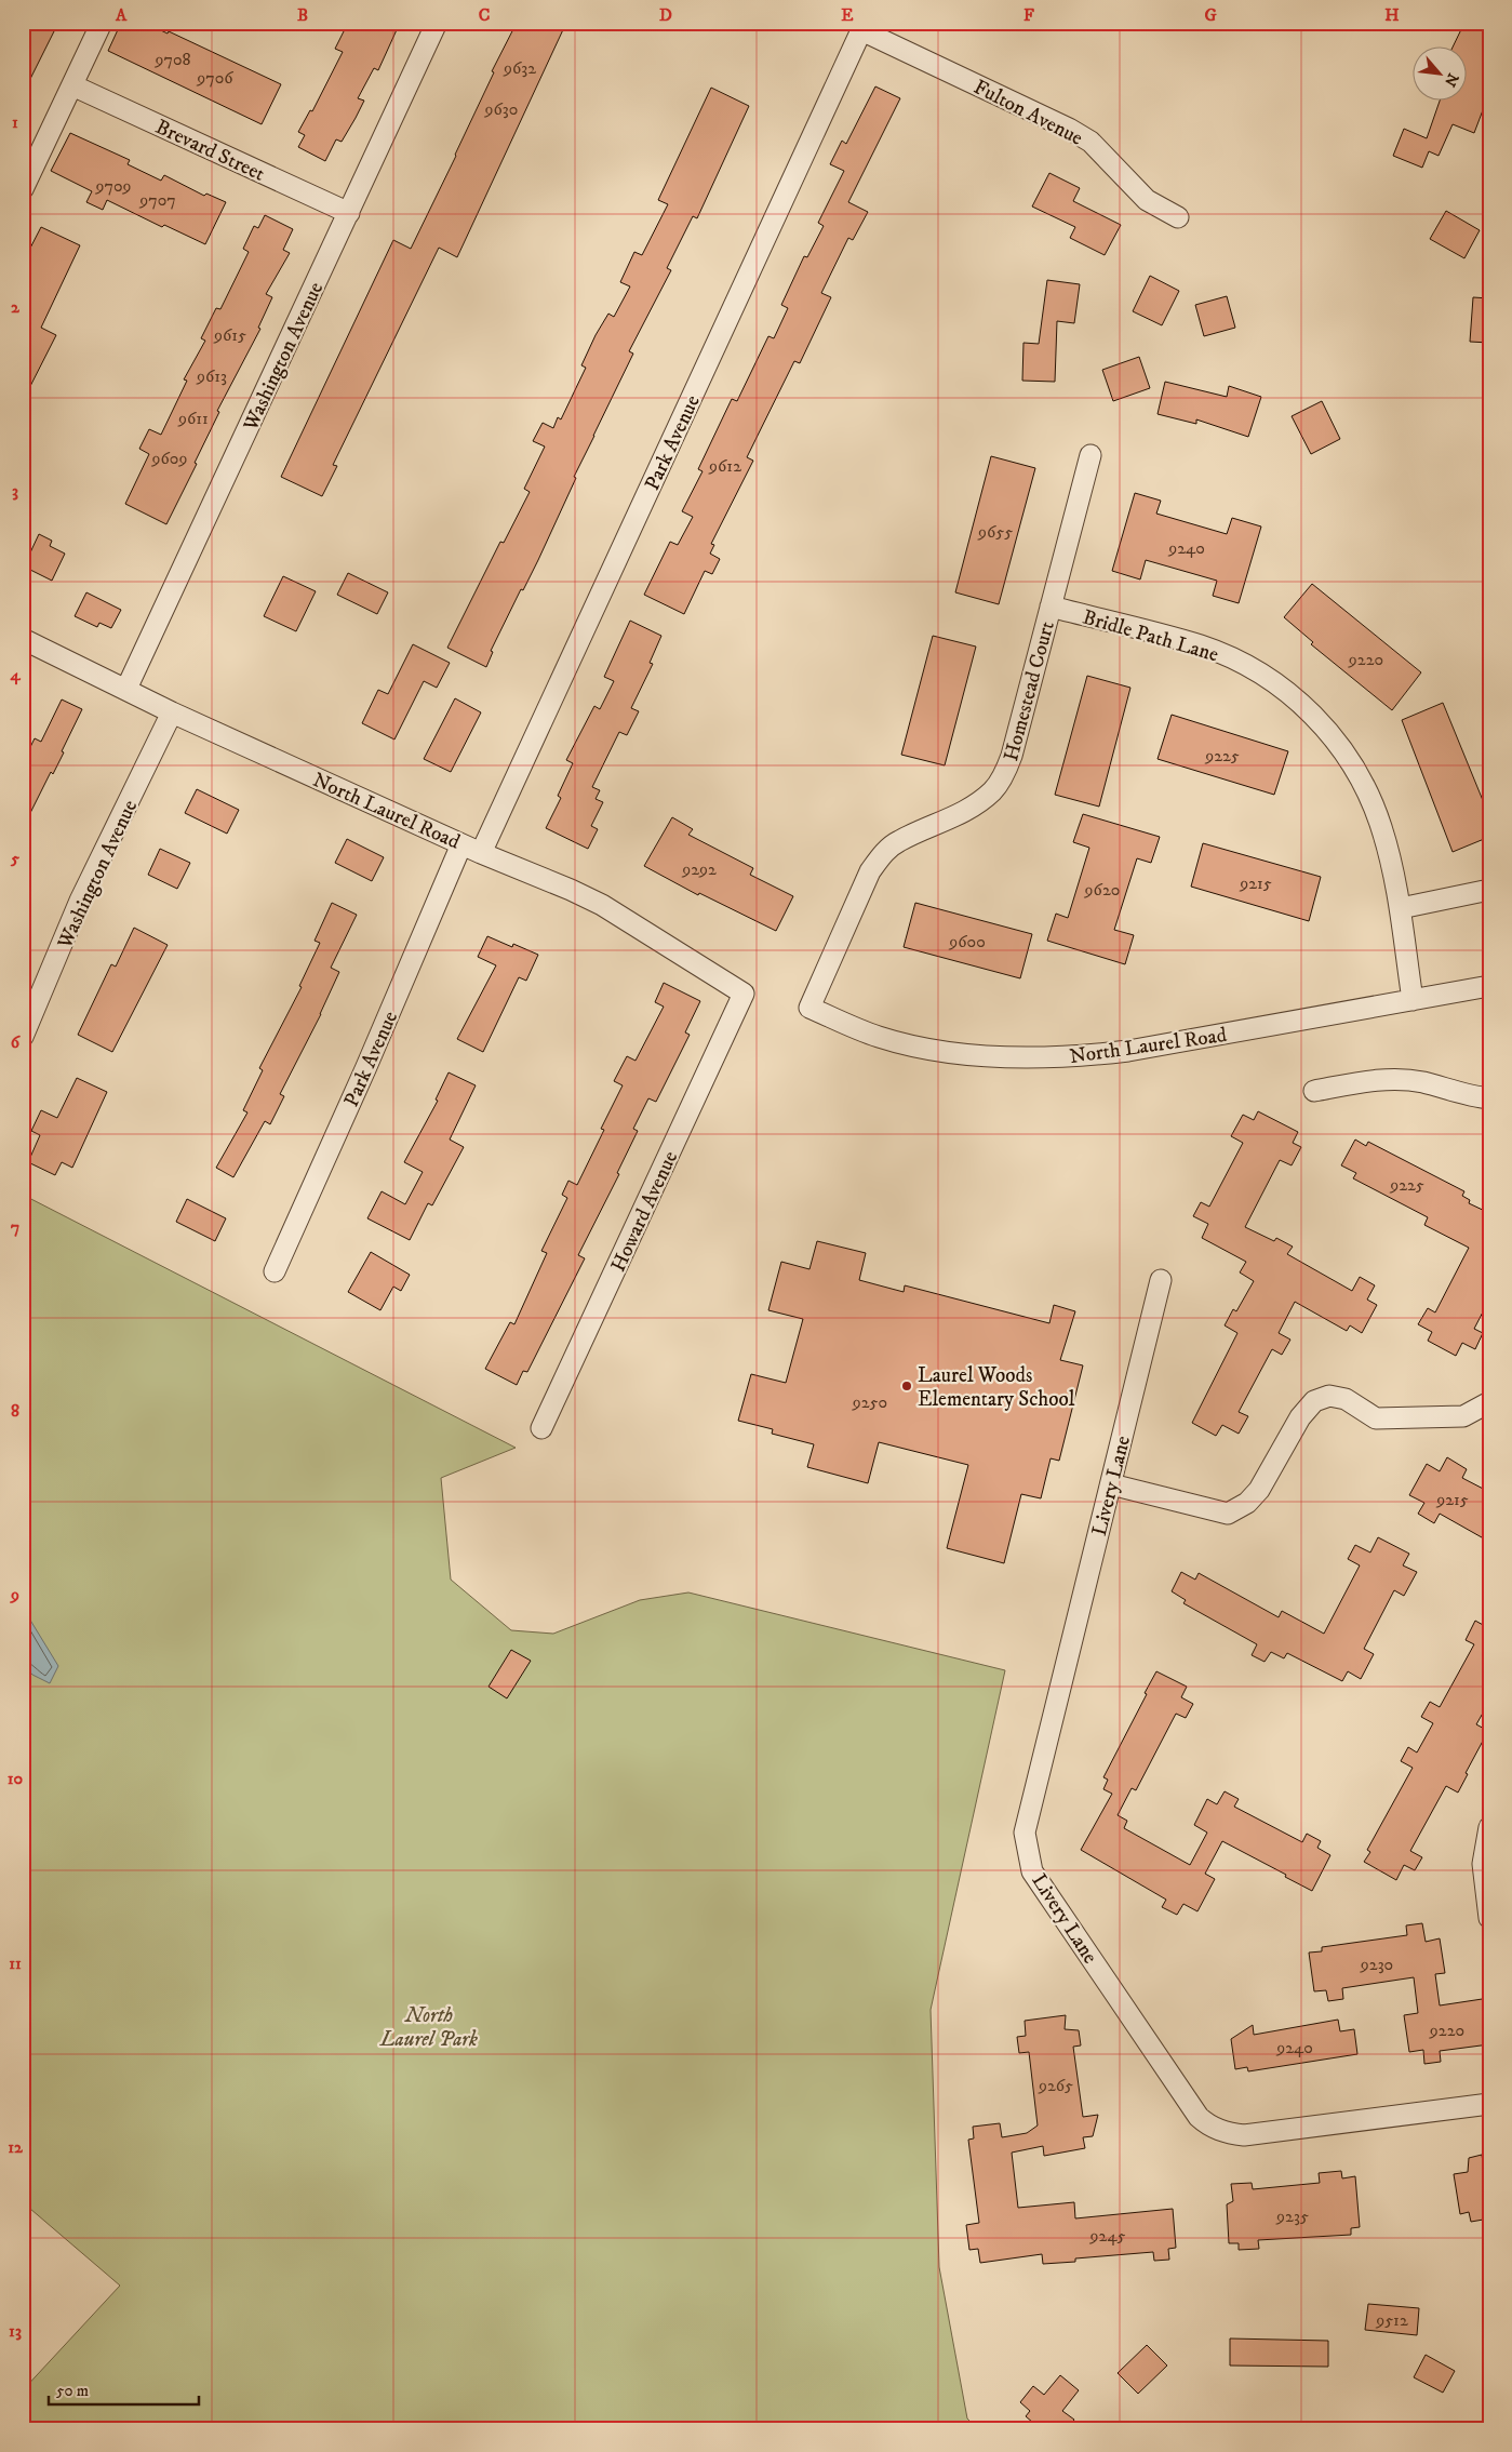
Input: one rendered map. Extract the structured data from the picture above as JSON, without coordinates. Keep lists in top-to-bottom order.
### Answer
{
  "streets": {
    "street": [
      "Fulton Avenue",
      "Brevard Street",
      "Washington Avenue",
      "Park Avenue",
      "Bridle Path Lane",
      "Homestead Court",
      "North Laurel Road",
      "Howard Avenue",
      "Livery Lane"
    ]
  },
  "crossings": [
    ["Fulton Avenue", "Park Avenue"],
    ["Brevard Street", "Washington Avenue"],
    ["Washington Avenue", "North Laurel Road"],
    ["Park Avenue", "North Laurel Road"],
    ["Bridle Path Lane", "Homestead Court"],
    ["Bridle Path Lane", "North Laurel Road"],
    ["Homestead Court", "North Laurel Road"],
    ["North Laurel Road", "Howard Avenue"]
  ],
  "parks": ["North Laurel Park"],
  "places": ["Laurel Woods Elementary School"],
  "house_numbers": [
    "9708",
    "9632",
    "9706",
    "9630",
    "9709",
    "9707",
    "9615",
    "9613",
    "9611",
    "9609",
    "9612",
    "9655",
    "9240",
    "9220",
    "9225",
    "9292",
    "9215",
    "9620",
    "9600",
    "9225",
    "9250",
    "9215",
    "9230",
    "9220",
    "9240",
    "9265",
    "9235",
    "9245",
    "9512"
  ],
  "scale_bar": "50 m",
  "north": "bottom right",
  "grid": {
    "columns": [
      "A",
      "B",
      "C",
      "D",
      "E",
      "F",
      "G",
      "H"
    ],
    "rows": [
      "1",
      "2",
      "3",
      "4",
      "5",
      "6",
      "7",
      "8",
      "9",
      "10",
      "11",
      "12",
      "13"
    ]
  }
}
